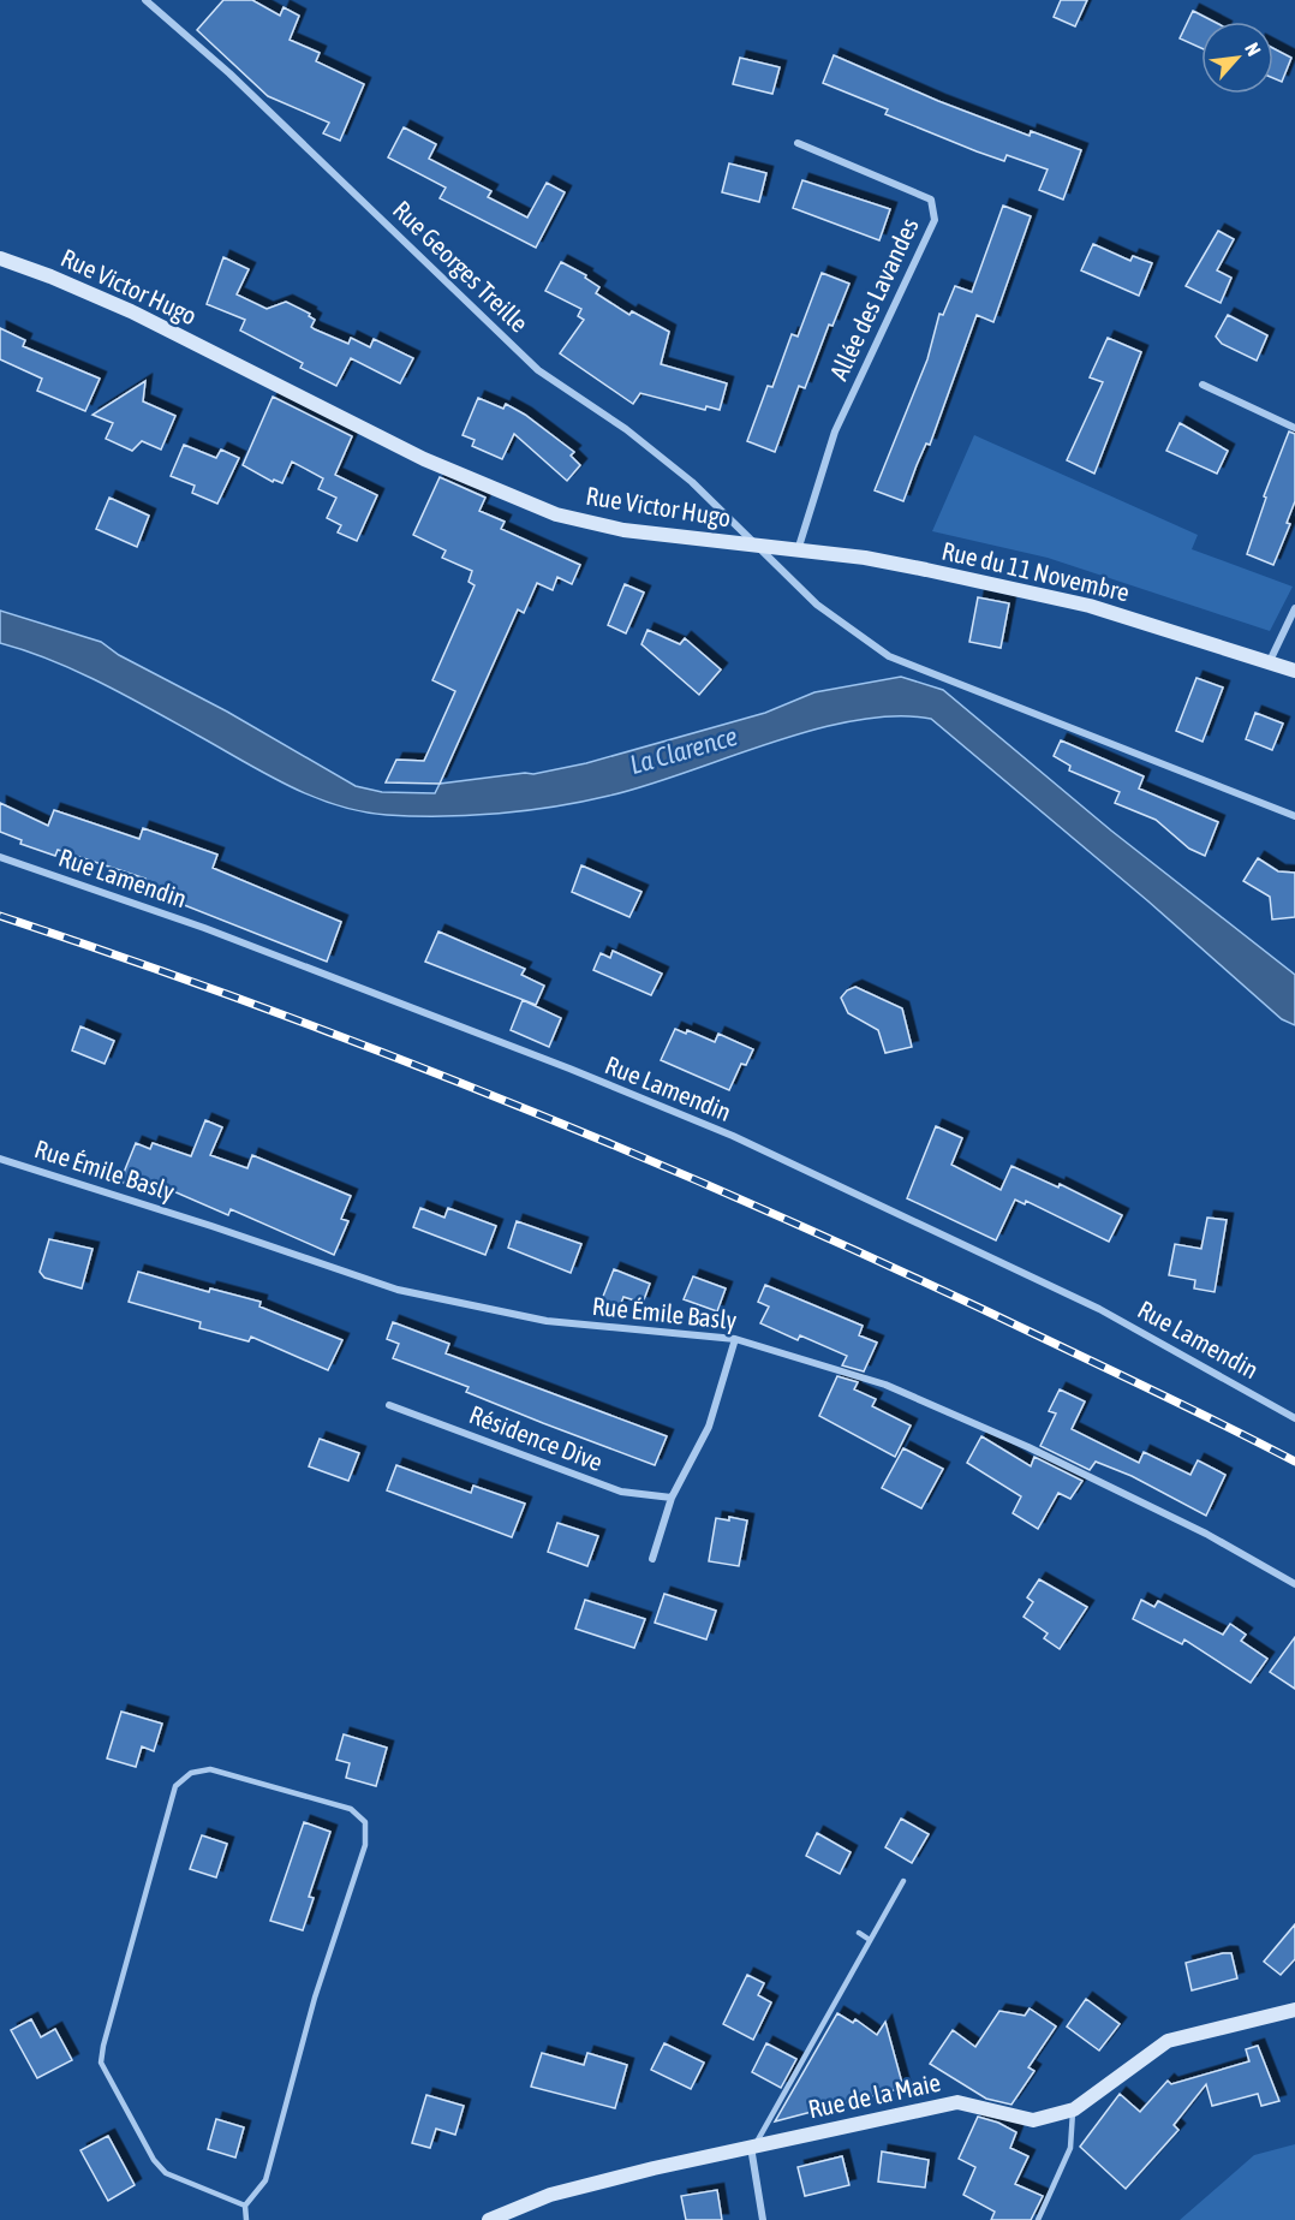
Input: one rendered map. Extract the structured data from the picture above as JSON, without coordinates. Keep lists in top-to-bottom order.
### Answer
{
  "streets": {
    "main road": ["Rue Victor Hugo", "Rue du 11 Novembre", "Rue de la Maie"],
    "street": [
      "Rue Georges Treille",
      "Allée des Lavandes",
      "Rue Lamendin",
      "Rue Émile Basly",
      "Résidence Dive"
    ]
  },
  "crossings": [
    ["Rue Georges Treille", "Rue Victor Hugo"],
    ["Rue Georges Treille", "Rue du 11 Novembre"],
    ["Rue Victor Hugo", "Rue du 11 Novembre"],
    ["Allée des Lavandes", "Rue du 11 Novembre"]
  ],
  "water": ["La Clarence"],
  "north": "top right"
}
